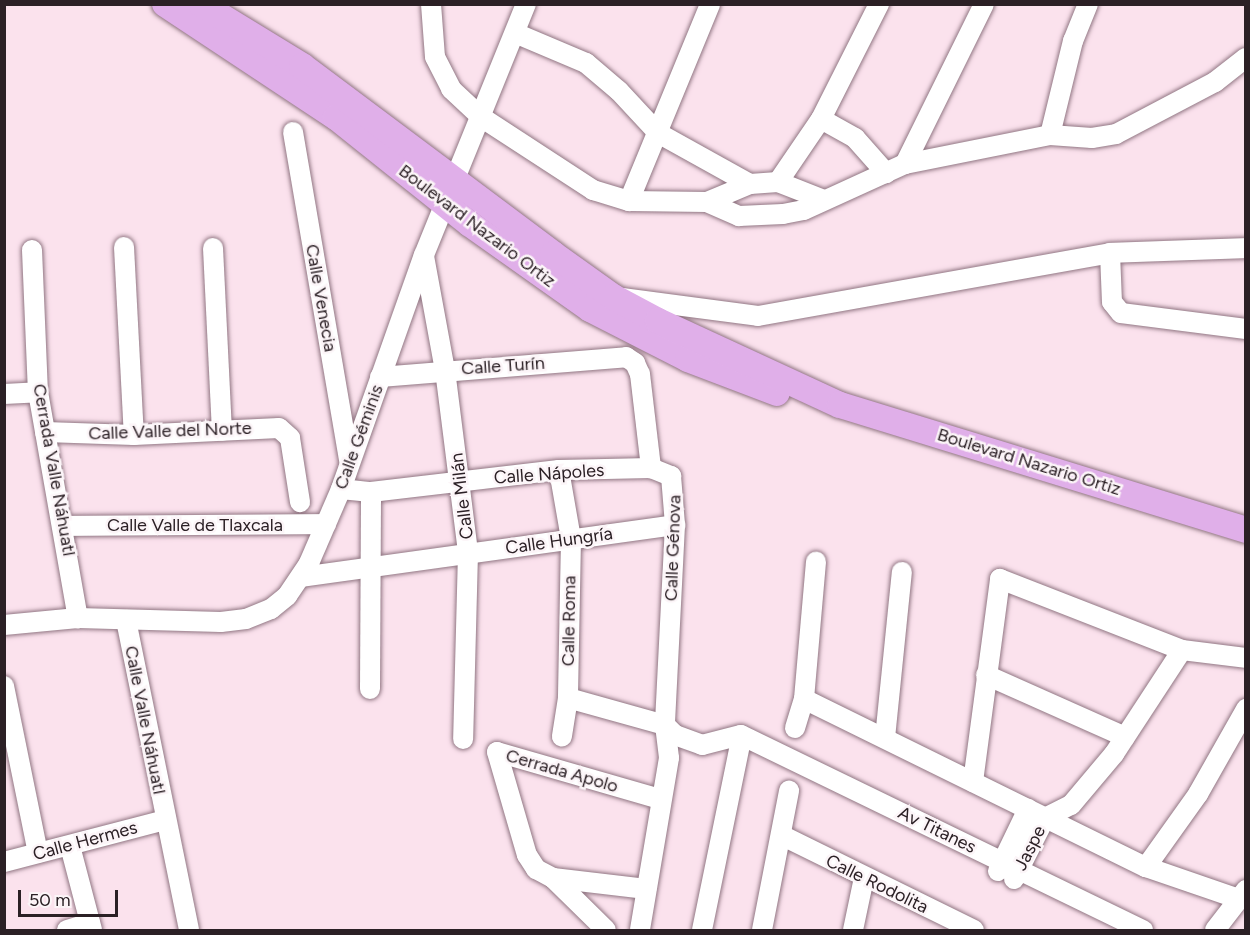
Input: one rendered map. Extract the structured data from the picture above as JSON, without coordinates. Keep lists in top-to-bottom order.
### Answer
{
  "streets": {
    "main road": ["Boulevard Nazario Ortiz"],
    "street": [
      "Calle Venecia",
      "Calle Turín",
      "Calle Valle del Norte",
      "Calle Géminis",
      "Cerrada Valle Náhuatl",
      "Calle Nápoles",
      "Calle Milán",
      "Calle Valle de Tlaxcala",
      "Calle Hungría",
      "Calle Génova",
      "Calle Roma",
      "Calle Valle Náhuatl",
      "Cerrada Apolo",
      "Av Titanes",
      "Calle Hermes",
      "Jaspe",
      "Calle Rodolita"
    ]
  },
  "crossings": [
    ["Boulevard Nazario Ortiz", "Calle Géminis"],
    ["Calle Venecia", "Calle Géminis"],
    ["Calle Turín", "Calle Géminis"],
    ["Calle Turín", "Calle Nápoles"],
    ["Calle Turín", "Calle Milán"],
    ["Calle Turín", "Calle Génova"],
    ["Calle Valle del Norte", "Cerrada Valle Náhuatl"],
    ["Calle Géminis", "Cerrada Valle Náhuatl"],
    ["Calle Géminis", "Calle Nápoles"],
    ["Calle Géminis", "Calle Milán"],
    ["Calle Géminis", "Calle Valle de Tlaxcala"],
    ["Calle Géminis", "Calle Hungría"],
    ["Calle Géminis", "Calle Valle Náhuatl"],
    ["Cerrada Valle Náhuatl", "Calle Valle de Tlaxcala"],
    ["Calle Nápoles", "Calle Milán"],
    ["Calle Nápoles", "Calle Génova"],
    ["Calle Nápoles", "Calle Roma"],
    ["Calle Milán", "Calle Hungría"],
    ["Calle Hungría", "Calle Génova"],
    ["Calle Hungría", "Calle Roma"],
    ["Calle Génova", "Cerrada Apolo"],
    ["Calle Valle Náhuatl", "Calle Hermes"],
    ["Av Titanes", "Jaspe"]
  ],
  "scale_bar": "50 m"
}
